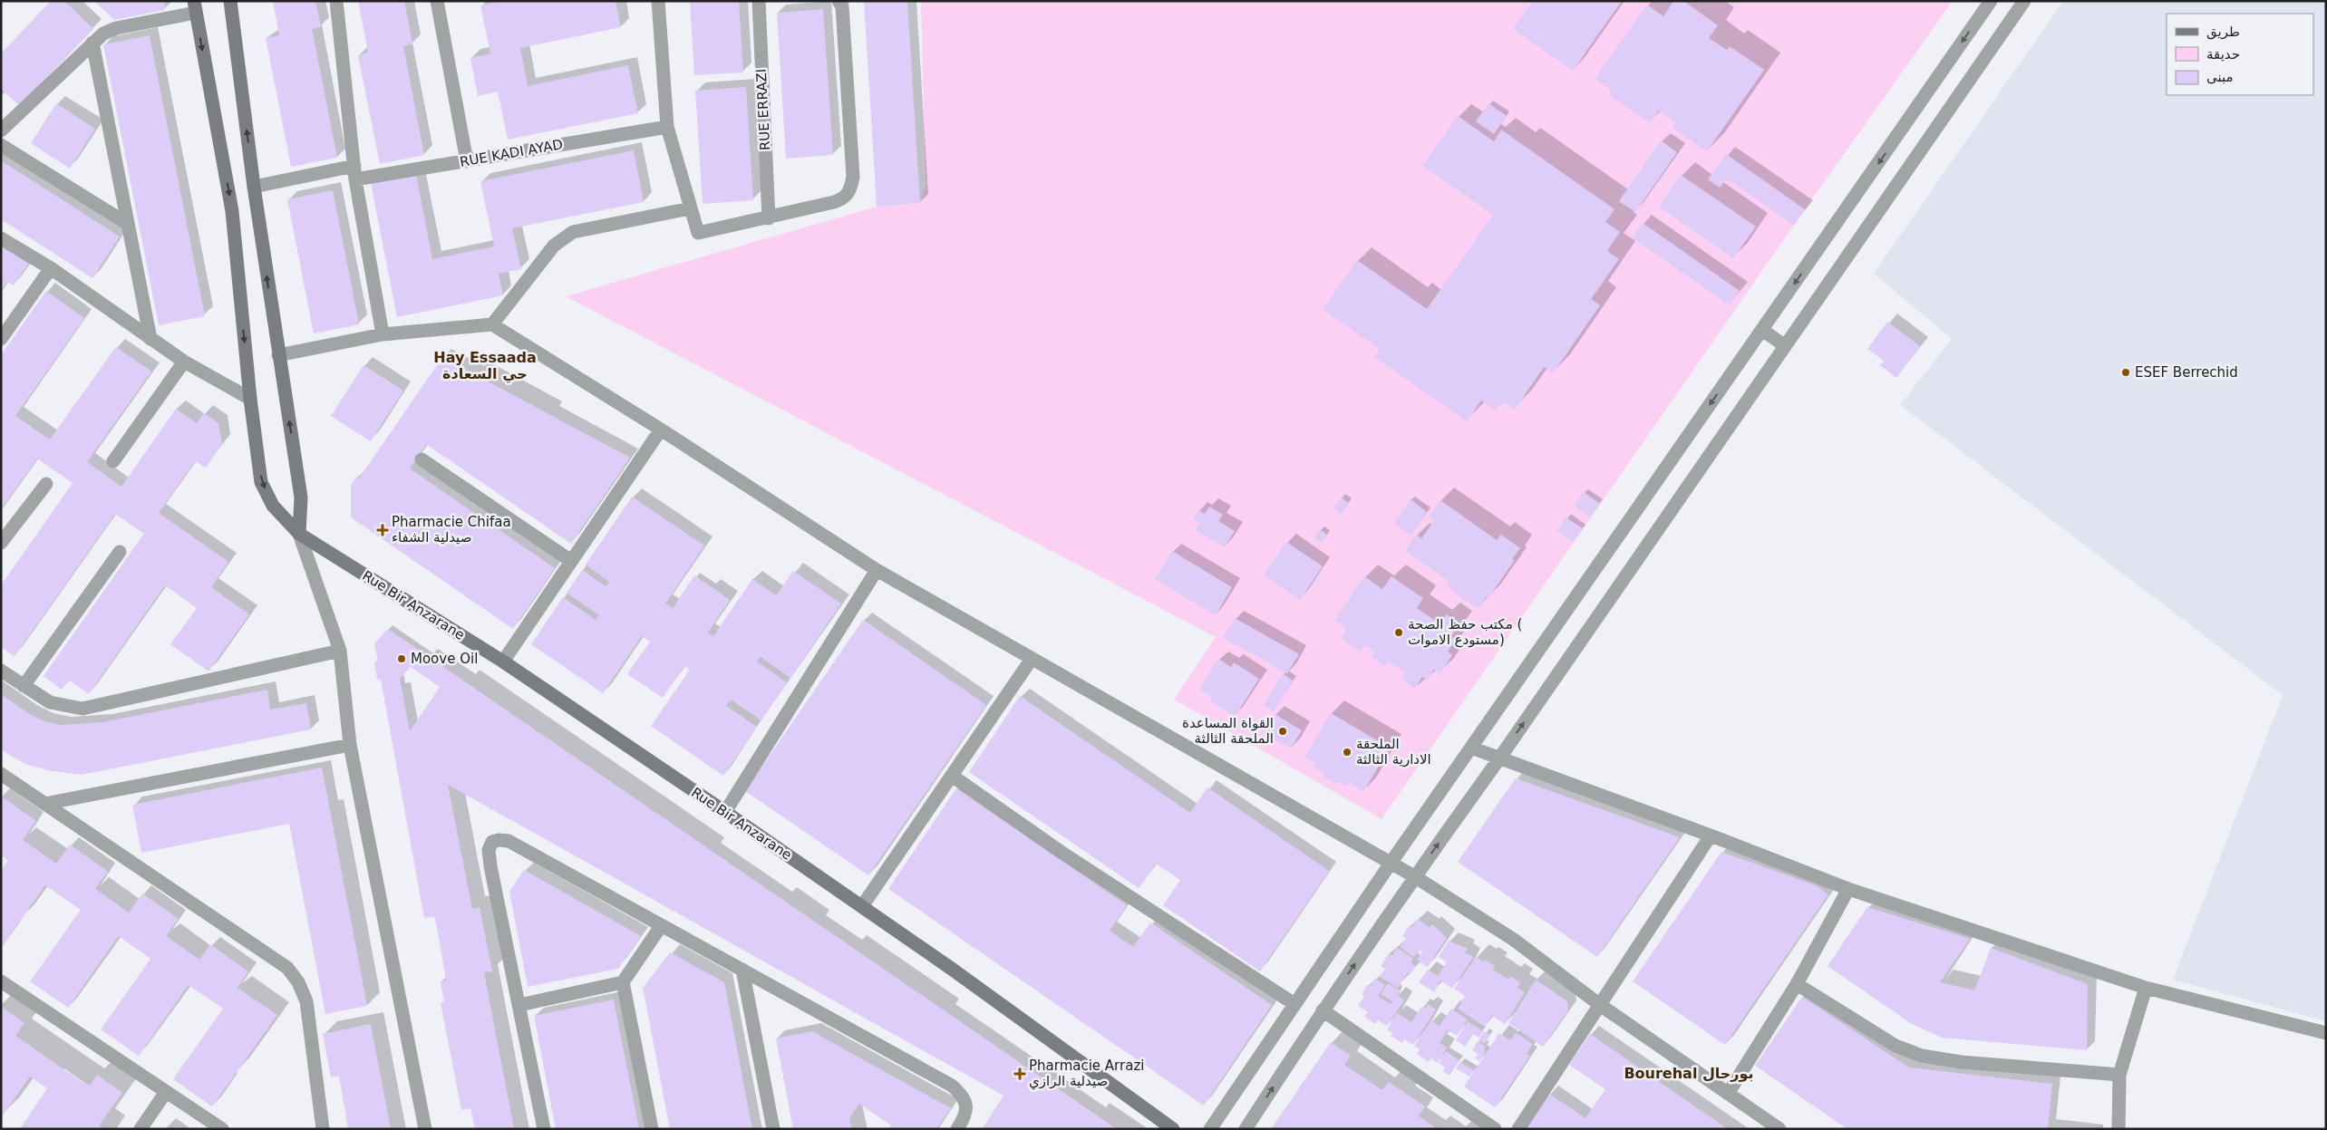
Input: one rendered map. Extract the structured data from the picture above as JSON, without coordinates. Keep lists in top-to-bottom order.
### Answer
{
  "streets": {
    "street": ["RUE ERRAZI", "RUE KADI AYAD", "Rue Bir Anzarane"]
  },
  "districts": ["Hay Essaada حي السعادة", "Bourehal بورحال"],
  "places": {
    "other": [
      "ESEF Berrechid",
      "مكتب حفظ الصحة ( مستودع الاموات)",
      "Moove Oil",
      "القواة المساعدة الملحقة الثالثة",
      "الملحقة الادارية الثالثة"
    ],
    "health": ["Pharmacie Chifaa صيدلية الشفاء", "Pharmacie Arrazi صيدلية الرازي"]
  },
  "legend": ["طريق", "حديقة", "مبنى"]
}
